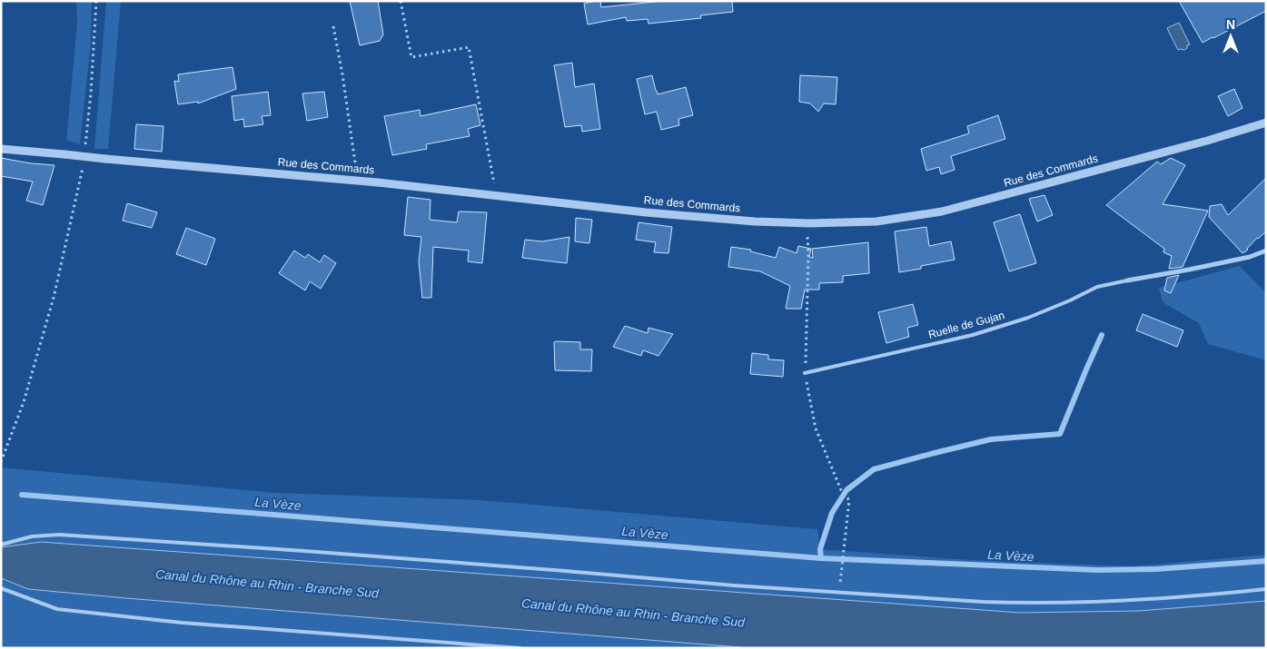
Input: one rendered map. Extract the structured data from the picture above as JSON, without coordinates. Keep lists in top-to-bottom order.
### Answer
{
  "streets": {
    "street": ["Rue des Commards"],
    "lane": ["Ruelle de Gujan"]
  },
  "water": ["La Vèze", "Canal du Rhône au Rhin - Branche Sud"],
  "north": "top"
}
